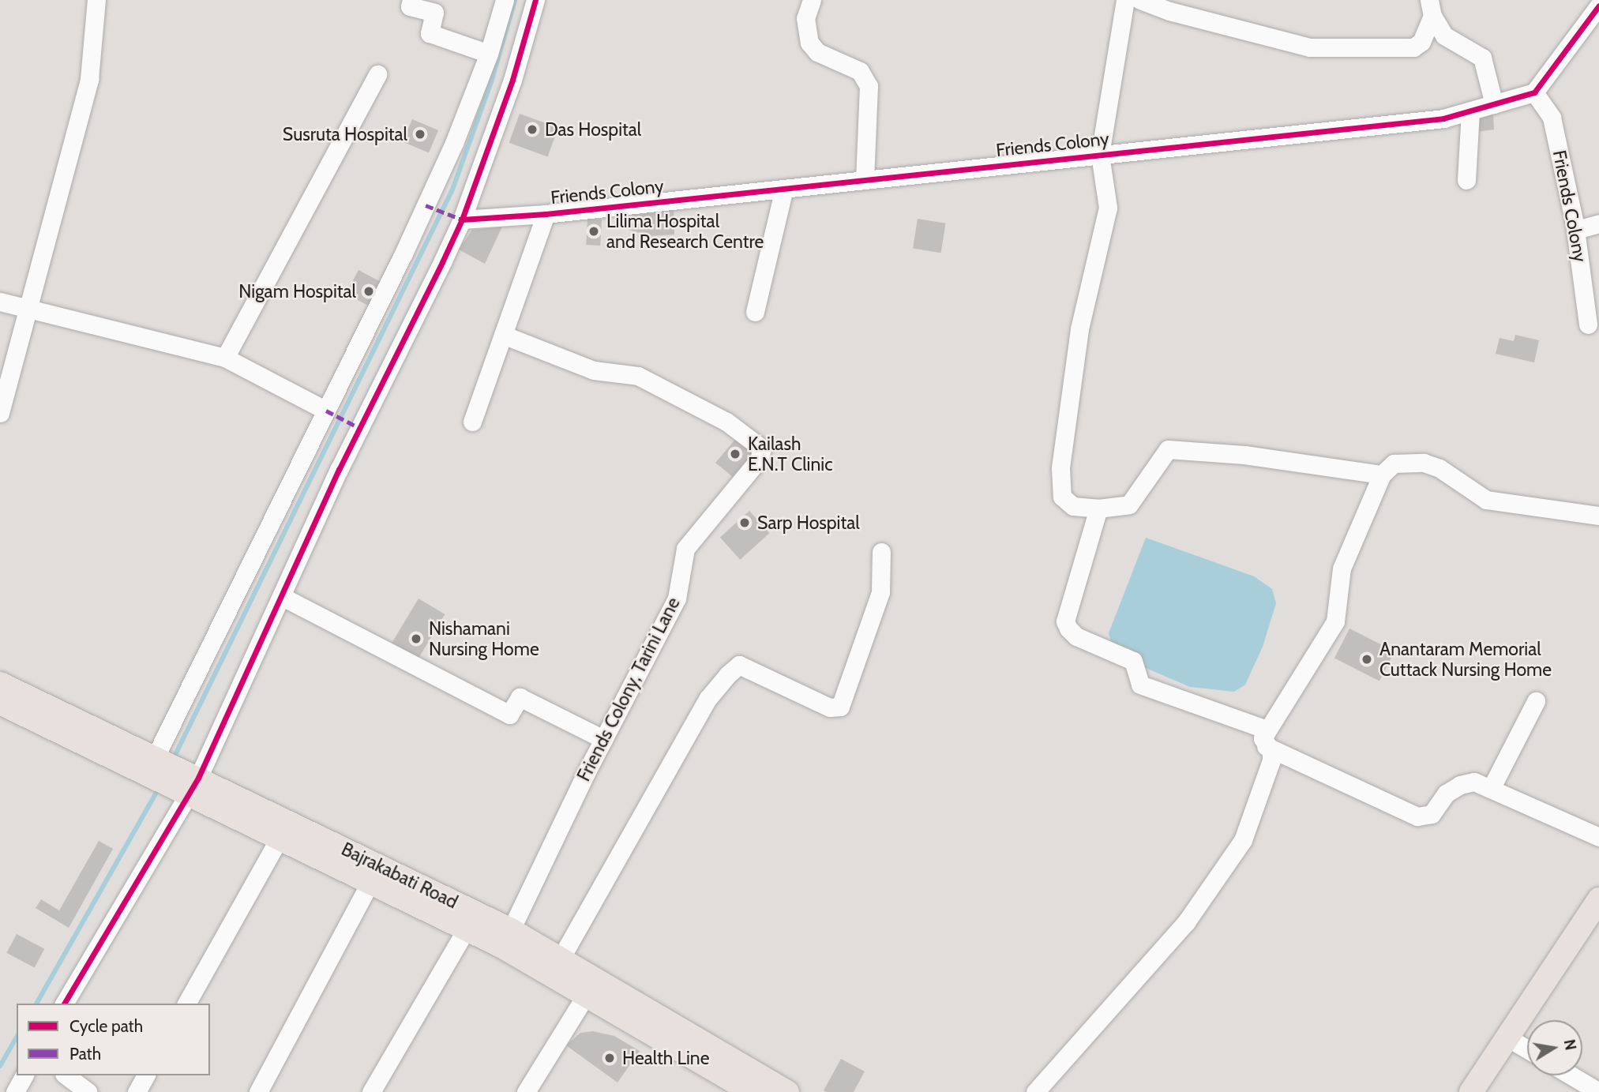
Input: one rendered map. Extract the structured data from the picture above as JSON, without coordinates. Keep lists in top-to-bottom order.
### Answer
{
  "streets": {
    "main road": ["Bajrakabati Road"],
    "street": ["Friends Colony", "Friends Colony, Tarini Lane"]
  },
  "crossings": [
    ["Friends Colony", "Friends Colony, Tarini Lane"],
    ["Friends Colony, Tarini Lane", "Bajrakabati Road"]
  ],
  "places": [
    "Das Hospital",
    "Susruta Hospital",
    "Lilima Hospital and Research Centre",
    "Nigam Hospital",
    "Kailash E.N.T Clinic",
    "Sarp Hospital",
    "Nishamani Nursing Home",
    "Anantaram Memorial Cuttack Nursing Home",
    "Health Line"
  ],
  "legend": ["Cycle path", "Path"],
  "north": "right"
}
